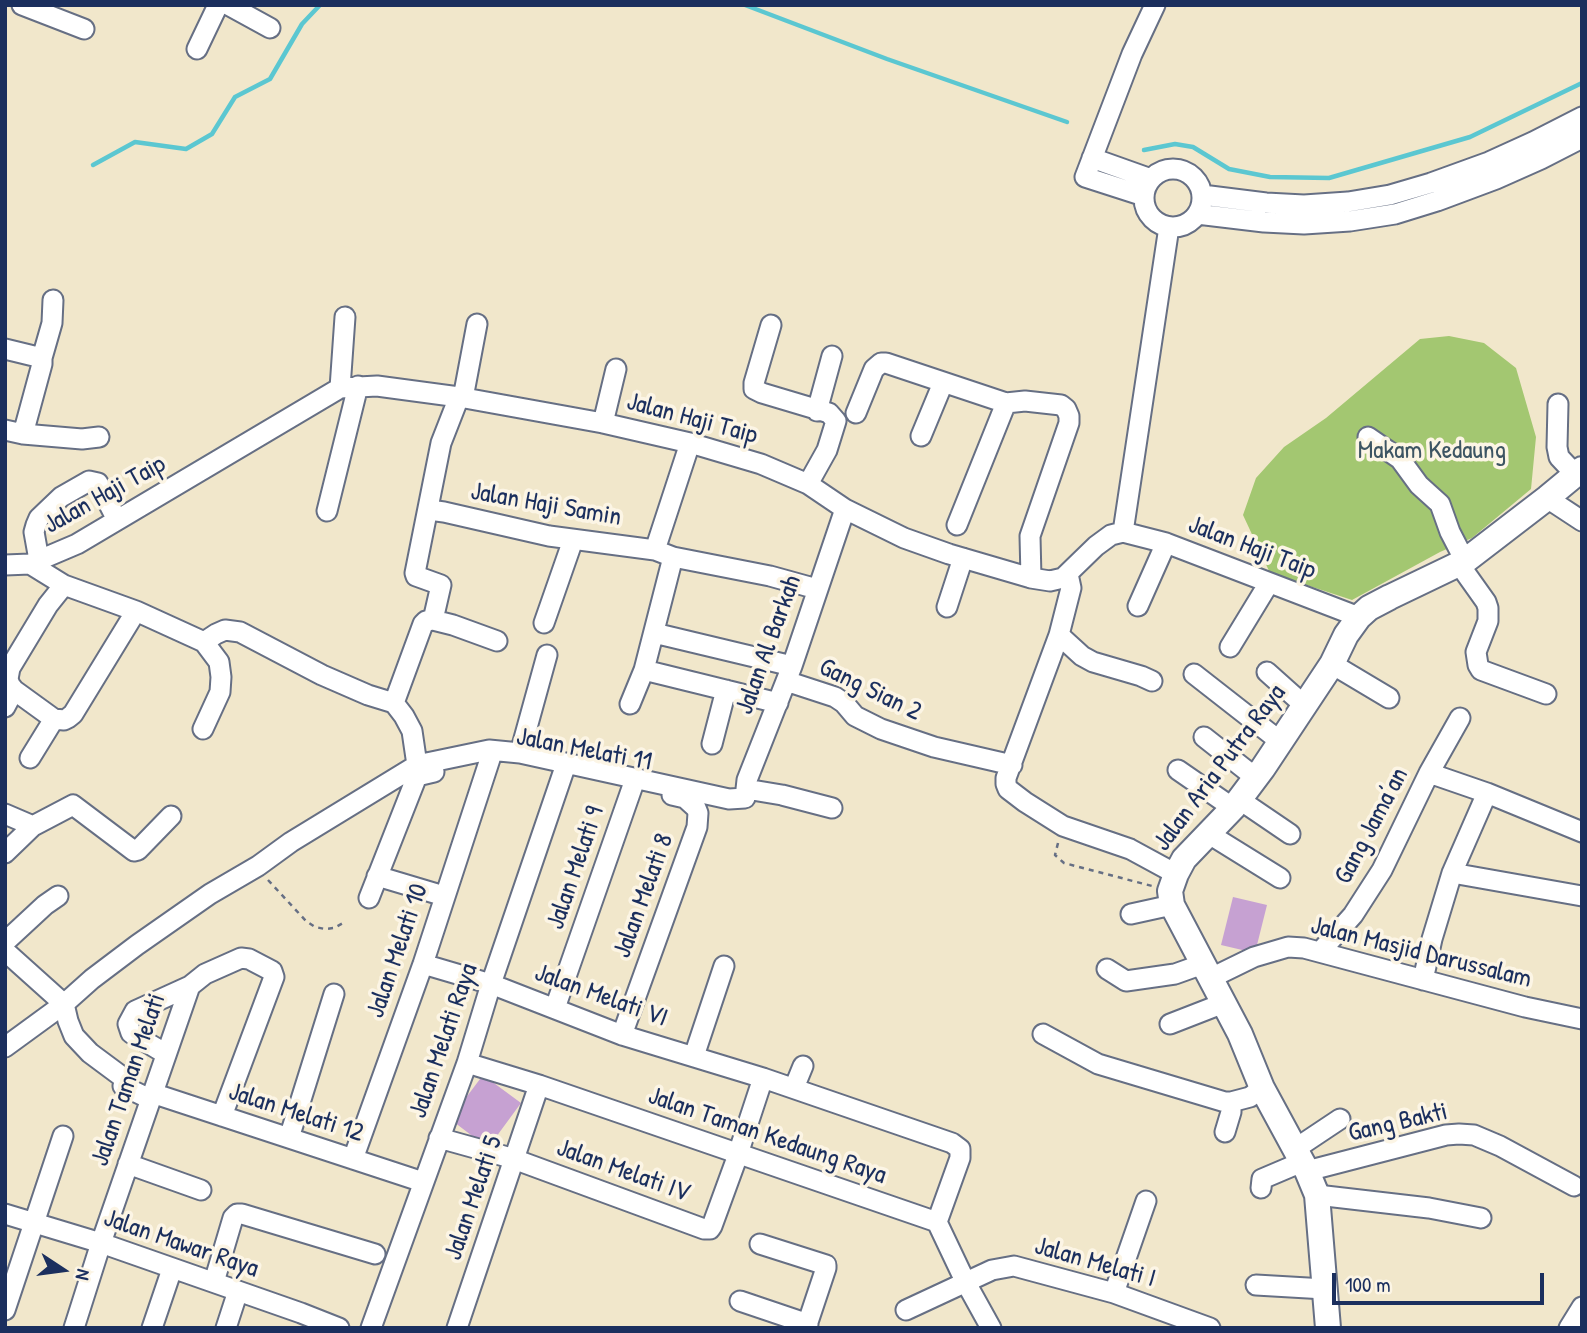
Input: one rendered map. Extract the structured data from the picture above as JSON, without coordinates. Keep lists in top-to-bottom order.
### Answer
{
  "streets": {
    "main road": ["Jalan Aria Putra Raya"],
    "street": [
      "Jalan Haji Taip",
      "Jalan Haji Samin",
      "Jalan Al Barkah",
      "Gang Sian 2",
      "Jalan Melati 11",
      "Gang Jama’an",
      "Jalan Melati 9",
      "Jalan Melati 8",
      "Jalan Melati 10",
      "Jalan Masjid Darussalam",
      "Jalan Melati VI",
      "Jalan Melati Raya",
      "Jalan Taman Melati",
      "Jalan Melati 12",
      "Gang Bakti",
      "Jalan Taman Kedaung Raya",
      "Jalan Melati IV",
      "Jalan Melati 5",
      "Jalan Mawar Raya",
      "Jalan Melati I"
    ]
  },
  "crossings": [
    ["Jalan Haji Taip", "Jalan Al Barkah"],
    ["Jalan Haji Taip", "Jalan Aria Putra Raya"],
    ["Jalan Haji Samin", "Jalan Al Barkah"],
    ["Jalan Al Barkah", "Gang Sian 2"],
    ["Jalan Melati 11", "Jalan Melati 9"],
    ["Jalan Melati 11", "Jalan Melati 8"],
    ["Jalan Melati 11", "Jalan Melati 10"],
    ["Jalan Melati 11", "Jalan Melati Raya"],
    ["Gang Jama’an", "Jalan Masjid Darussalam"],
    ["Jalan Melati 9", "Jalan Melati VI"],
    ["Jalan Melati 8", "Jalan Melati VI"],
    ["Jalan Melati 10", "Jalan Melati VI"],
    ["Jalan Melati 10", "Jalan Melati 12"],
    ["Jalan Melati VI", "Jalan Melati Raya"],
    ["Jalan Melati VI", "Jalan Taman Kedaung Raya"],
    ["Jalan Melati Raya", "Jalan Melati 12"],
    ["Jalan Melati Raya", "Jalan Taman Kedaung Raya"],
    ["Jalan Melati Raya", "Jalan Melati IV"],
    ["Jalan Taman Melati", "Jalan Melati 12"],
    ["Jalan Taman Melati", "Jalan Mawar Raya"],
    ["Jalan Taman Kedaung Raya", "Jalan Melati IV"],
    ["Jalan Taman Kedaung Raya", "Jalan Melati 5"],
    ["Jalan Melati IV", "Jalan Melati 5"]
  ],
  "parks": ["Makam Kedaung"],
  "scale_bar": "100 m",
  "north": "right"
}
